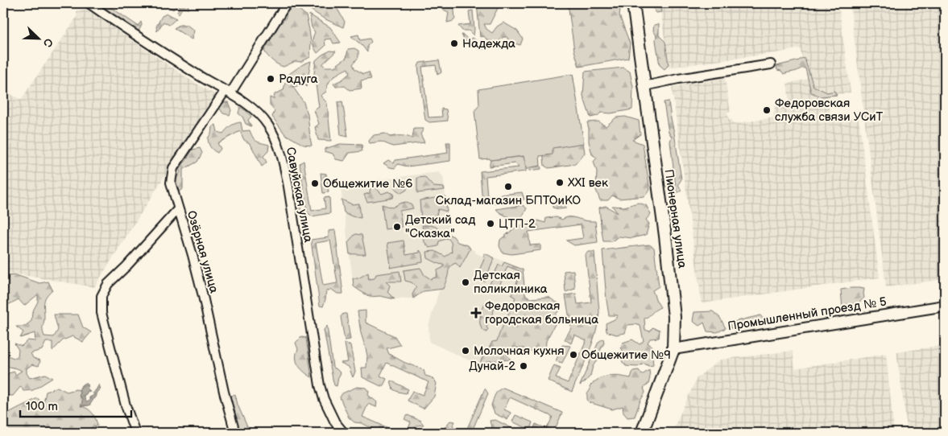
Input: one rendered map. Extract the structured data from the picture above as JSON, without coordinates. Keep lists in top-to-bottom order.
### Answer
{
  "streets": {
    "main road": ["Пионерная улица"],
    "street": ["Савуйская улица", "Озёрная улица", "Промышленный проезд № 5"]
  },
  "crossings": [
    ["Савуйская улица", "Озёрная улица"],
    ["Пионерная улица", "Промышленный проезд № 5"]
  ],
  "places": {
    "other": [
      "Надежда",
      "Радуга",
      "Федоровская служба связи УСиТ",
      "XXI век",
      "Общежитие №6",
      "Склад-магазин БПТОиКО",
      "ЦТП-2",
      "Детский сад \"Сказка\"",
      "Детская поликлиника",
      "Молочная кухня",
      "Общежитие №9",
      "Дунай-2"
    ],
    "health": ["Федоровская городская больница"]
  },
  "scale_bar": "100 m",
  "north": "bottom right"
}
